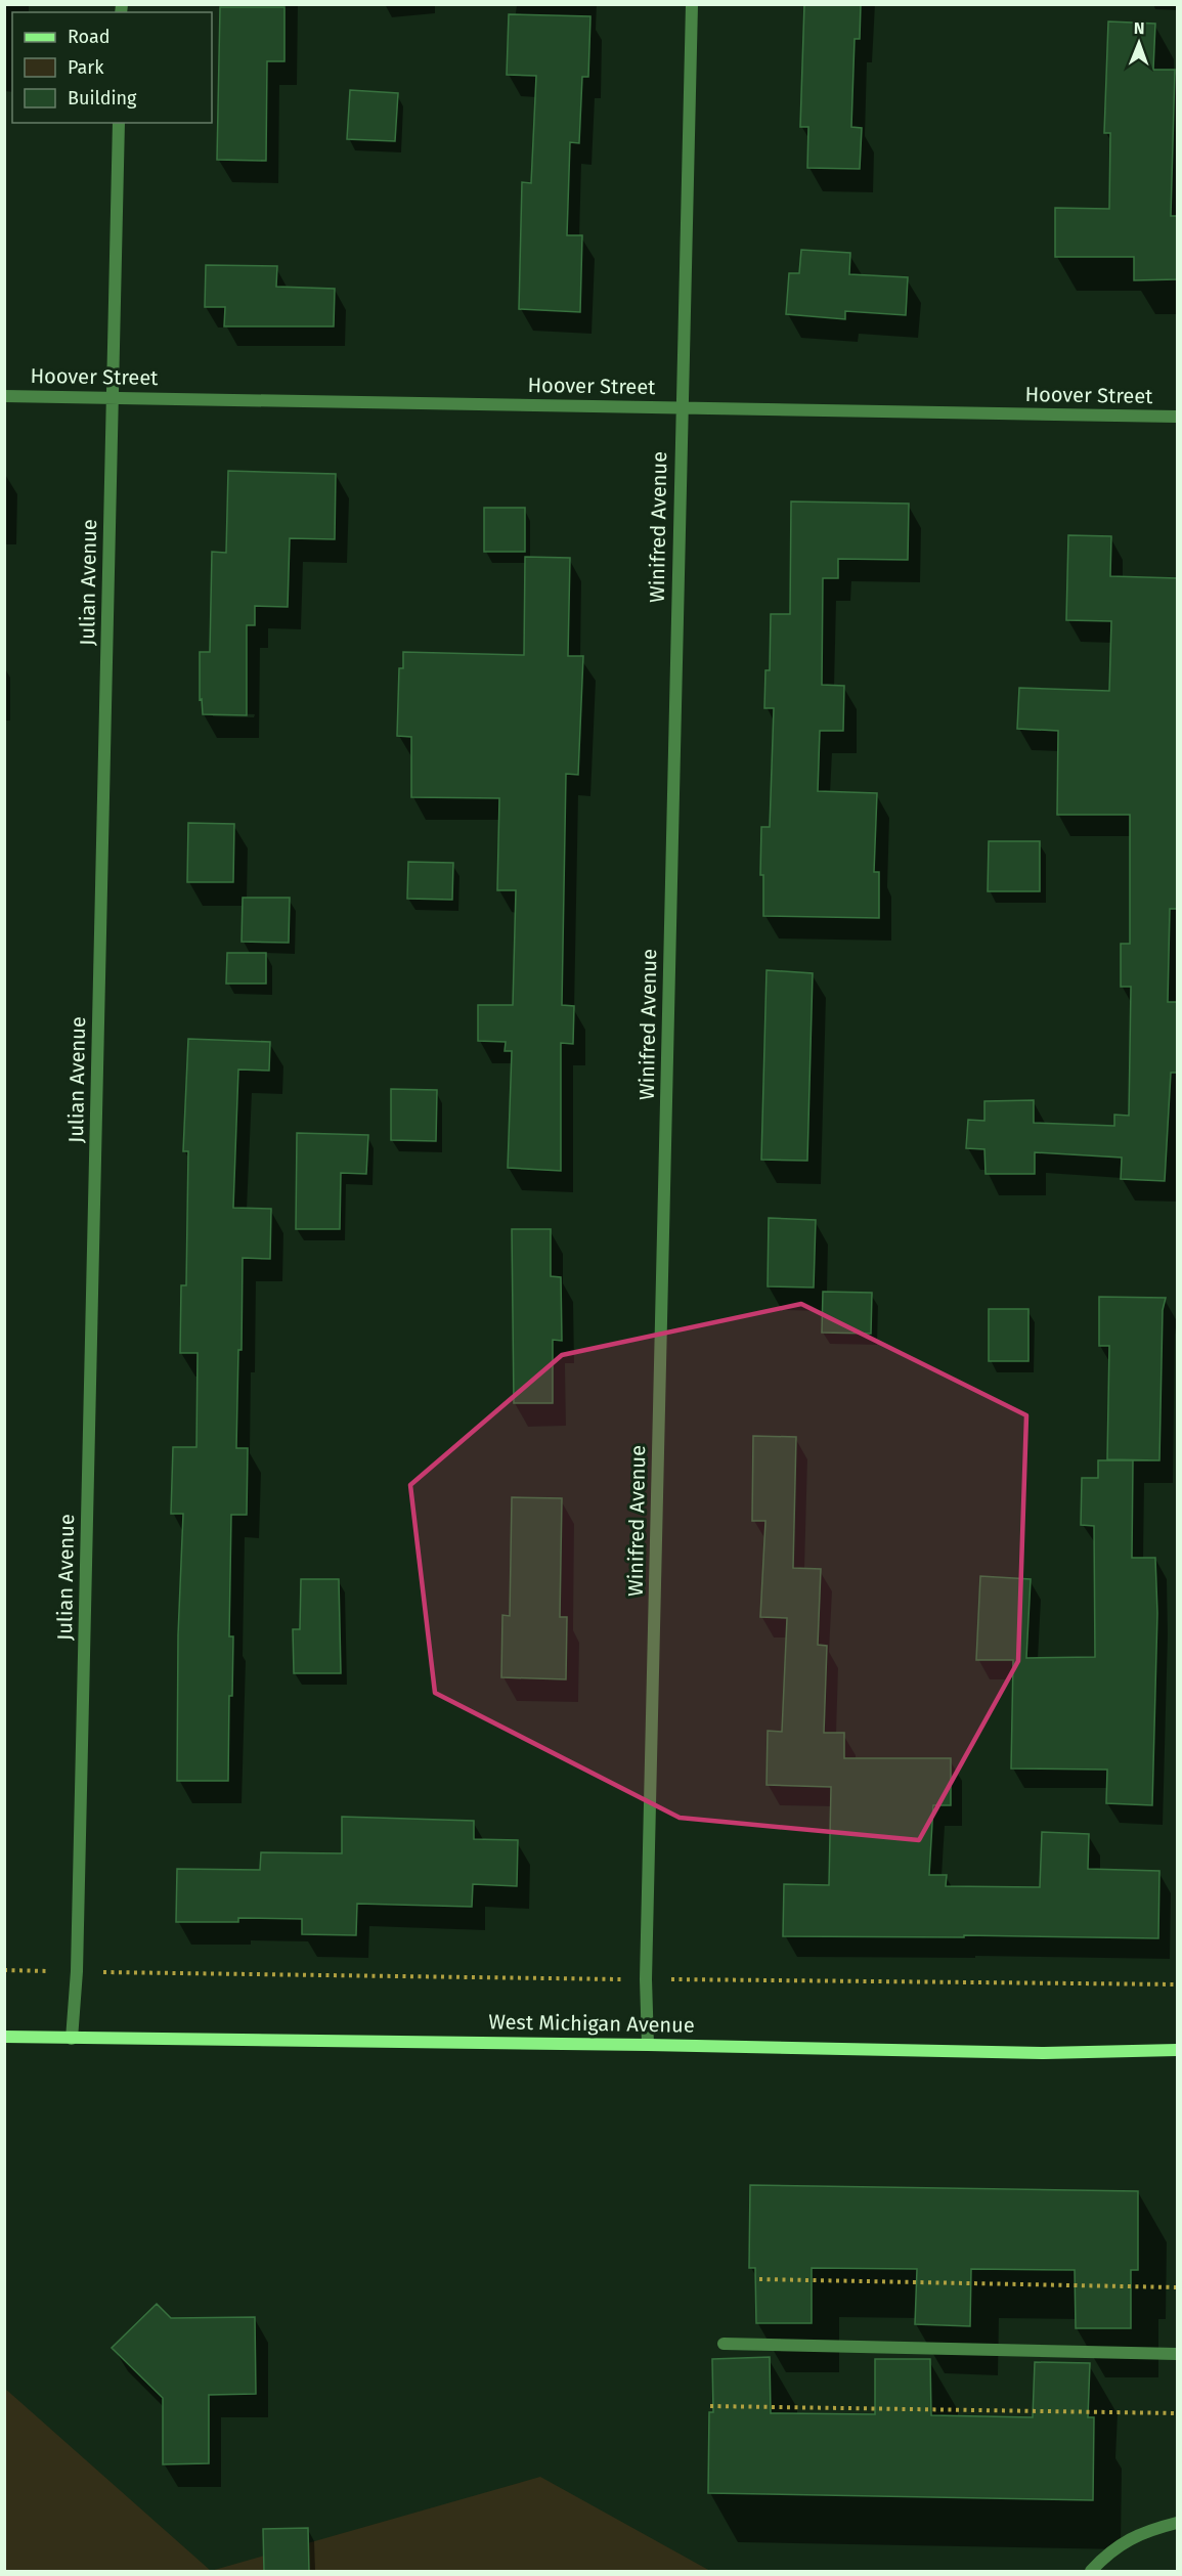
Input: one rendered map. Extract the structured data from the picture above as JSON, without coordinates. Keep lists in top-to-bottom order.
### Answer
{
  "streets": {
    "street": [
      "Hoover Street",
      "Winifred Avenue",
      "Julian Avenue",
      "West Michigan Avenue"
    ]
  },
  "crossings": [
    ["Hoover Street", "Winifred Avenue"],
    ["Hoover Street", "Julian Avenue"],
    ["Winifred Avenue", "West Michigan Avenue"],
    ["Julian Avenue", "West Michigan Avenue"]
  ],
  "legend": ["Road", "Park", "Building"],
  "north": "top"
}
